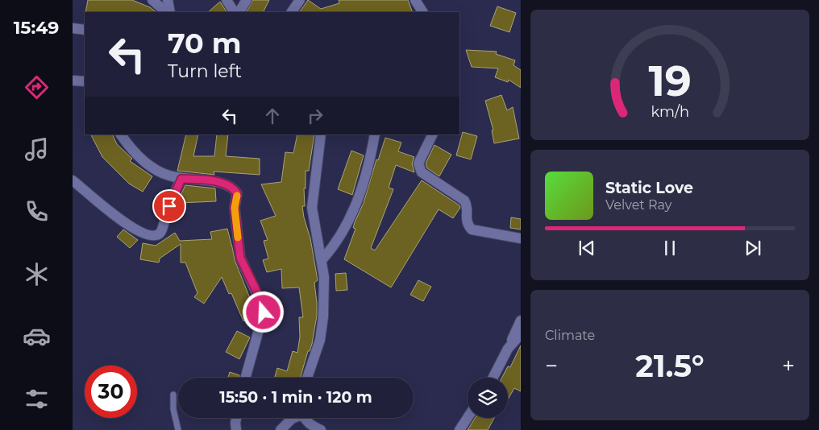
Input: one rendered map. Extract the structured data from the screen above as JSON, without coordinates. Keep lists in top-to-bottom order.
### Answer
{
  "page": {
    "tabs": "15:49",
    "turn": ["70 m", "Turn left"],
    "song": ["Static Love", "Velvet Ray"],
    "tile": "Climate",
    "heat": ["−", "21.5°", "+"],
    "limit": "30",
    "trip": "15:50 · 1 min · 120 m",
    "gauge": ["19", "km/h"]
  }
}
